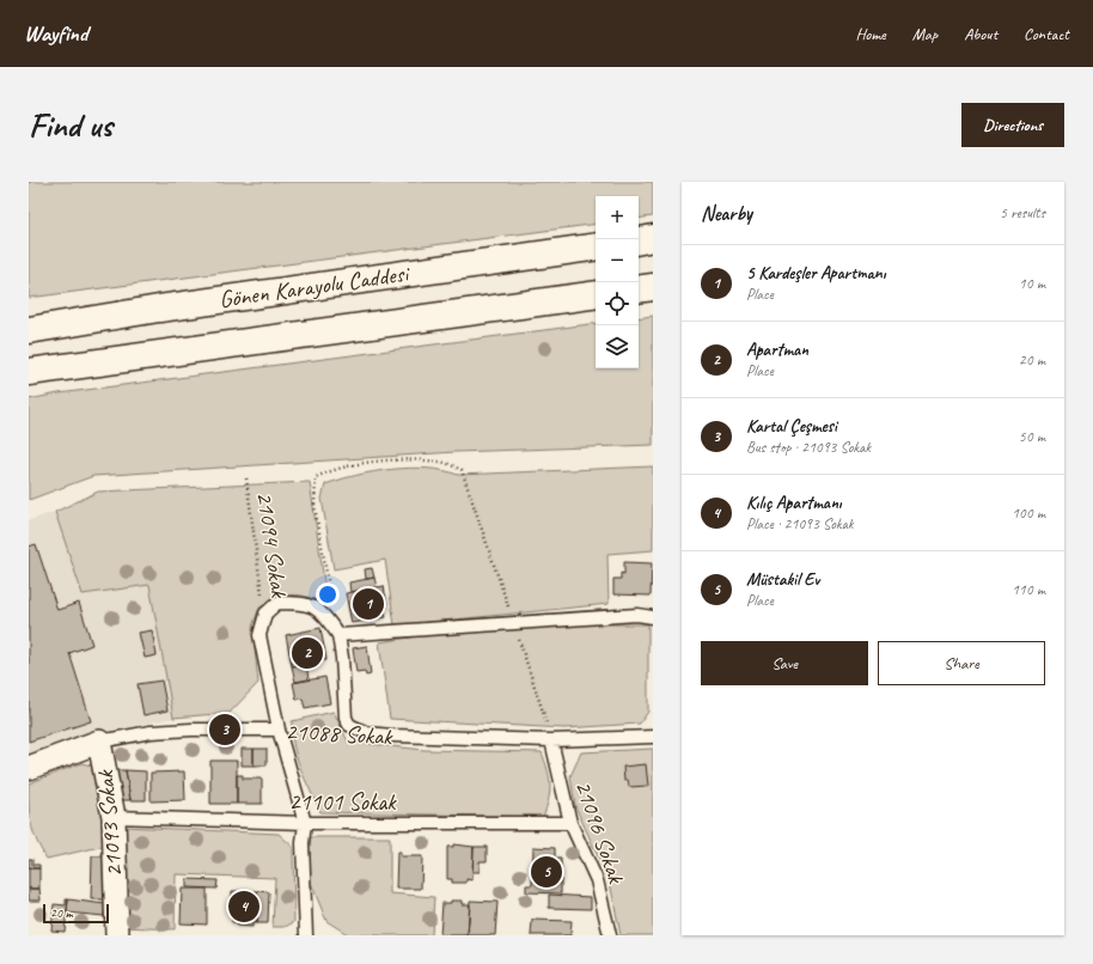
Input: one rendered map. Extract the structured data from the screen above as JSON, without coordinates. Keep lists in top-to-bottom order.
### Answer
{
  "streets": {
    "highway": ["Gönen Karayolu Caddesi"],
    "street": ["21088 Sokak", "21093 Sokak"],
    "lane": ["21101 Sokak", "21096 Sokak"],
    "path": ["21094 Sokak"]
  },
  "crossings": [
    ["21088 Sokak", "21093 Sokak"],
    ["21088 Sokak", "21096 Sokak"],
    ["21101 Sokak", "21093 Sokak"],
    ["21101 Sokak", "21096 Sokak"]
  ],
  "scale_bar": "20 m",
  "page": {
    "header": "Wayfind",
    "nav": [
      "Home",
      "Map",
      "About",
      "Contact"
    ],
    "buttons": [
      "Directions",
      ["Save", "Share"]
    ],
    "title": "Find us",
    "heading": ["Nearby", "5 results"],
    "map_buttons": ["+", "−"],
    "list": [
      {
        "mark": "1",
        "name": "5 Kardeşler Apartmanı",
        "note": "Place",
        "value": "10 m"
      },
      {
        "mark": "2",
        "name": "Apartman",
        "note": "Place",
        "value": "20 m"
      },
      {
        "mark": "3",
        "name": "Kartal Çeşmesi",
        "note": "Bus stop · 21093 Sokak",
        "value": "50 m"
      },
      {
        "mark": "4",
        "name": "Kılıç Apartmanı",
        "note": "Place · 21093 Sokak",
        "value": "100 m"
      },
      {
        "mark": "5",
        "name": "Müstakil Ev",
        "note": "Place",
        "value": "110 m"
      }
    ],
    "pins": [
      "1",
      "2",
      "3",
      "5",
      "4"
    ],
    "scale": "20 m"
  }
}
